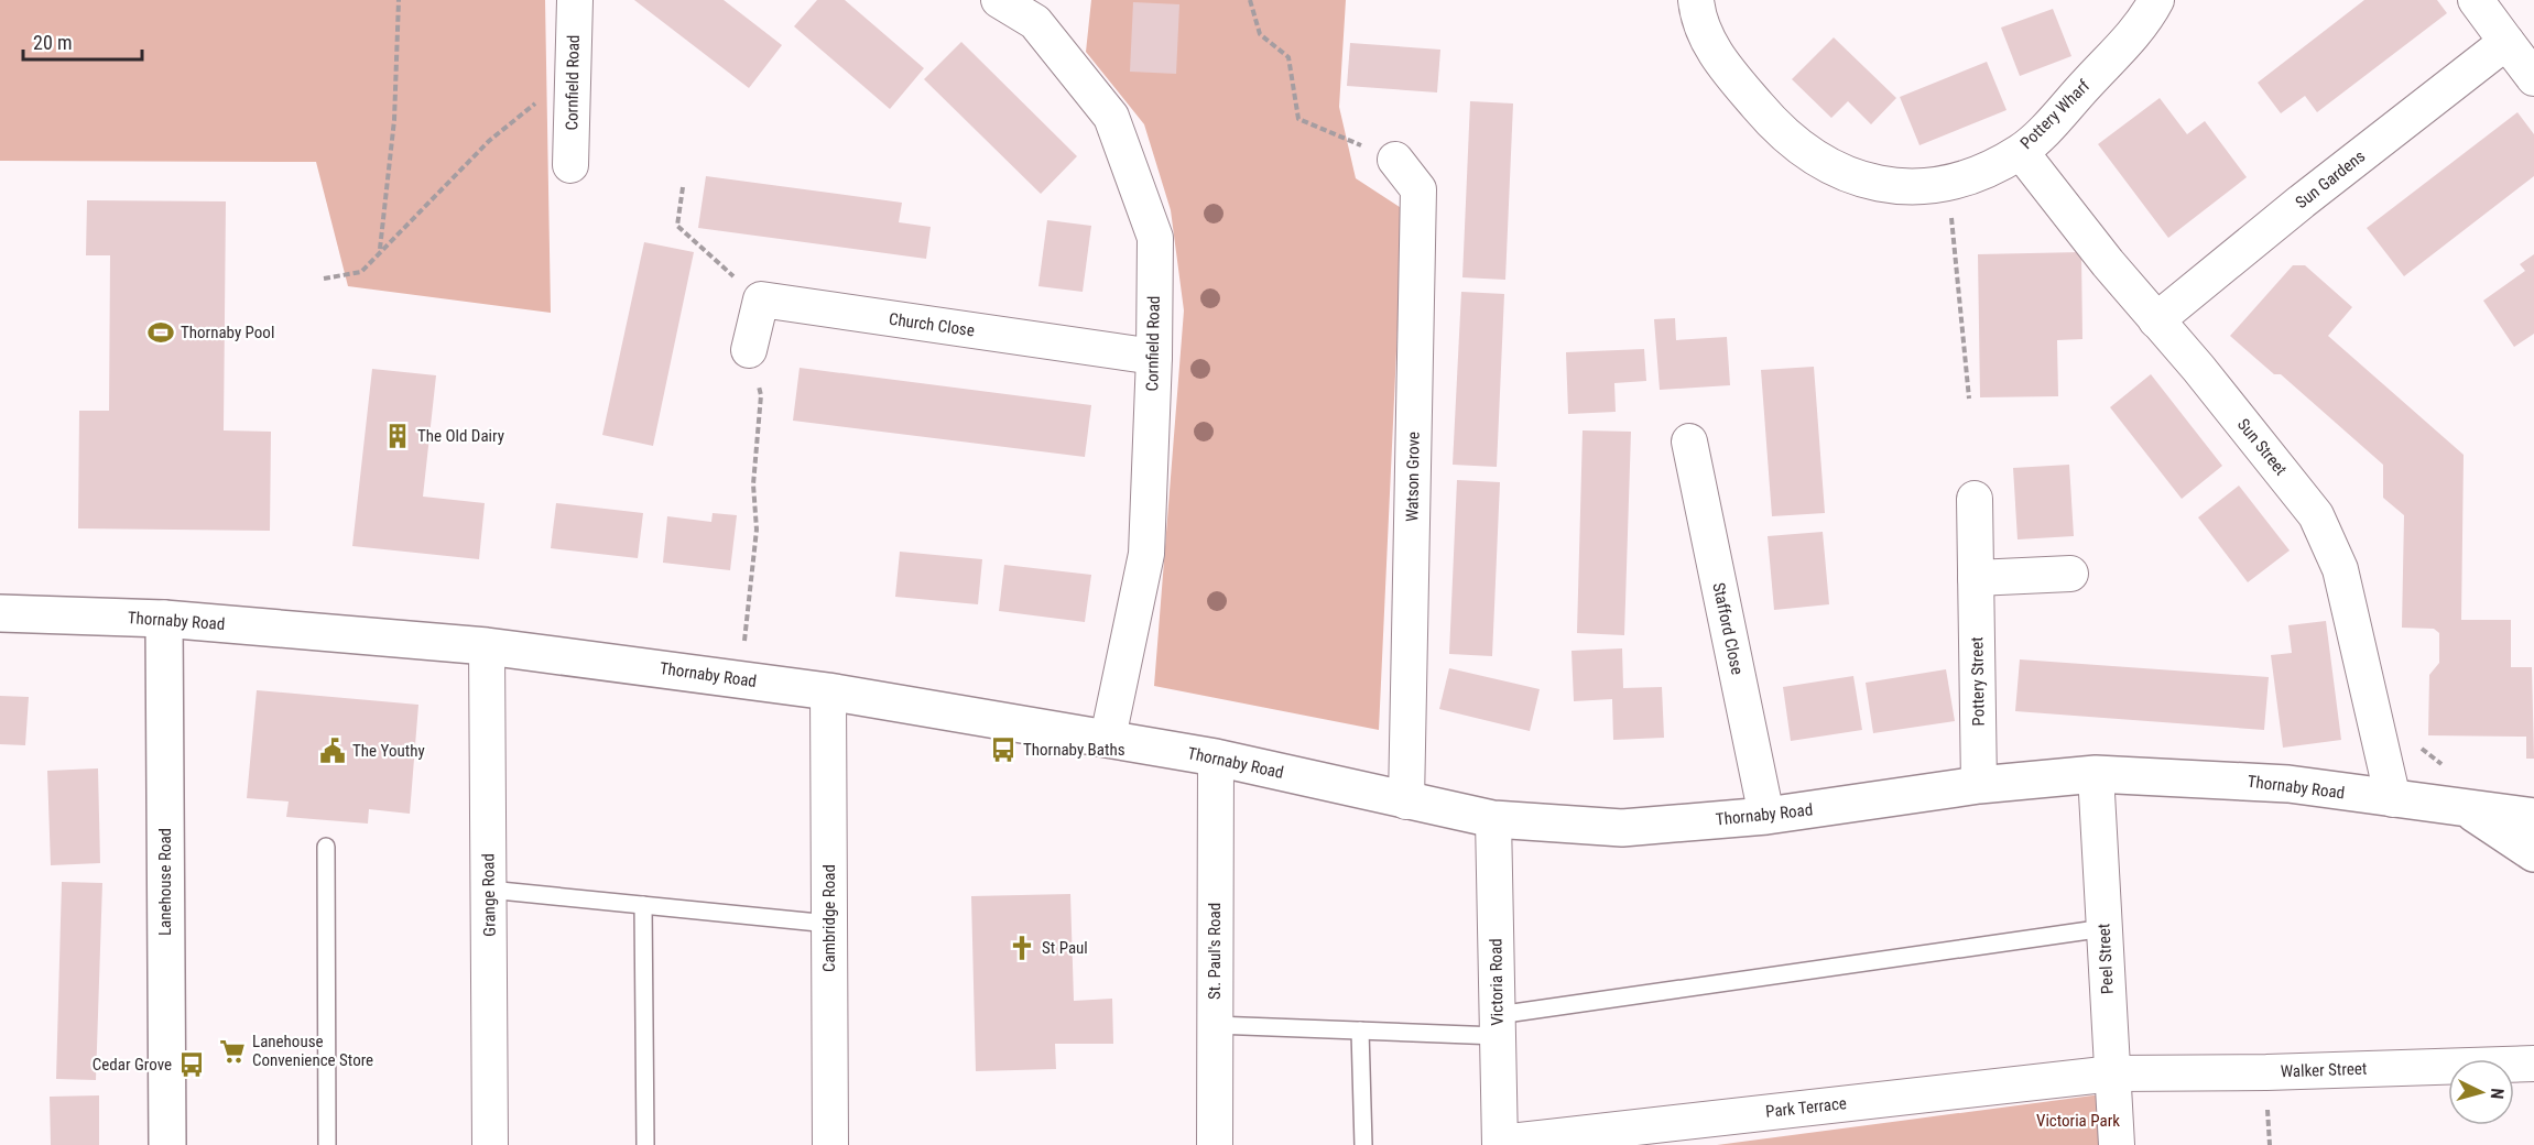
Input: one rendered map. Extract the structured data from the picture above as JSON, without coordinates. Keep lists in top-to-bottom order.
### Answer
{
  "streets": {
    "street": [
      "Cornfield Road",
      "Pottery Wharf",
      "Sun Gardens",
      "Church Close",
      "Sun Street",
      "Watson Grove",
      "Thornaby Road",
      "Stafford Close",
      "Pottery Street",
      "Lanehouse Road",
      "Grange Road",
      "Cambridge Road",
      "St. Paul's Road",
      "Peel Street",
      "Victoria Road",
      "Walker Street",
      "Park Terrace"
    ]
  },
  "crossings": [
    ["Cornfield Road", "Church Close"],
    ["Cornfield Road", "Thornaby Road"],
    ["Pottery Wharf", "Sun Street"],
    ["Sun Gardens", "Sun Street"],
    ["Sun Street", "Thornaby Road"],
    ["Watson Grove", "Thornaby Road"],
    ["Thornaby Road", "Stafford Close"],
    ["Thornaby Road", "Pottery Street"],
    ["Thornaby Road", "Lanehouse Road"],
    ["Thornaby Road", "Grange Road"],
    ["Thornaby Road", "Cambridge Road"],
    ["Thornaby Road", "St. Paul's Road"],
    ["Thornaby Road", "Peel Street"],
    ["Thornaby Road", "Victoria Road"],
    ["Peel Street", "Walker Street"],
    ["Peel Street", "Park Terrace"],
    ["Victoria Road", "Park Terrace"],
    ["Walker Street", "Park Terrace"]
  ],
  "parks": ["Victoria Park"],
  "places": {
    "sports": ["Thornaby Pool"],
    "building": ["The Old Dairy"],
    "bus stop": ["Thornaby Baths", "Cedar Grove"],
    "public building": ["The Youthy"],
    "church": ["St Paul"],
    "supermarket": ["Lanehouse Convenience Store"]
  },
  "scale_bar": "20 m",
  "north": "right"
}
